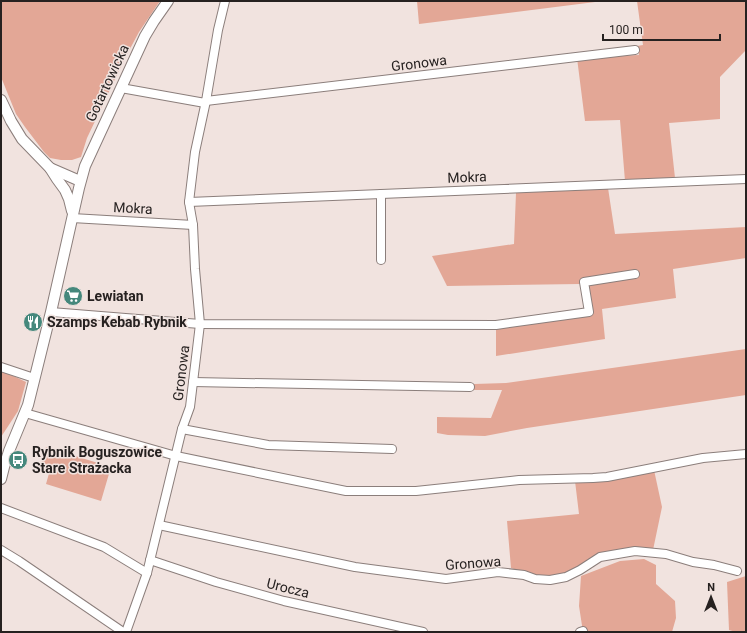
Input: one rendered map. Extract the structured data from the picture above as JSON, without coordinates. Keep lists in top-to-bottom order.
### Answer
{
  "streets": {
    "street": [
      "Gronowa",
      "Gotartowicka",
      "Mokra",
      "Urocza"
    ]
  },
  "crossings": [
    ["Gronowa", "Mokra"],
    ["Gronowa", "Urocza"],
    ["Gotartowicka", "Mokra"]
  ],
  "places": {
    "supermarket": ["Lewiatan"],
    "restaurant": ["Szamps Kebab Rybnik"],
    "bus stop": ["Rybnik Boguszowice Stare Strażacka"]
  },
  "scale_bar": "100 m",
  "north": "top"
}
